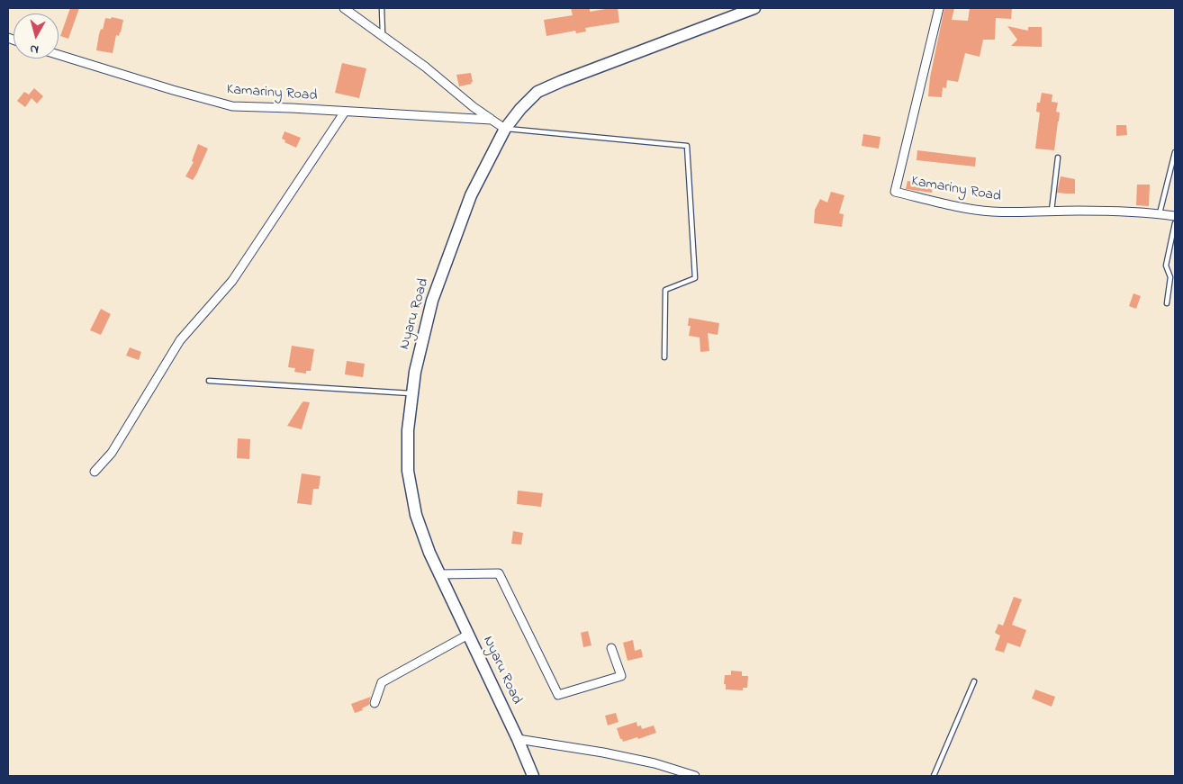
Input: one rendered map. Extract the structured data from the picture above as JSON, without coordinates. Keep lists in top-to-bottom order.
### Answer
{
  "streets": {
    "main road": ["Nyaru Road"],
    "street": ["Kamariny Road"]
  },
  "north": "bottom"
}
